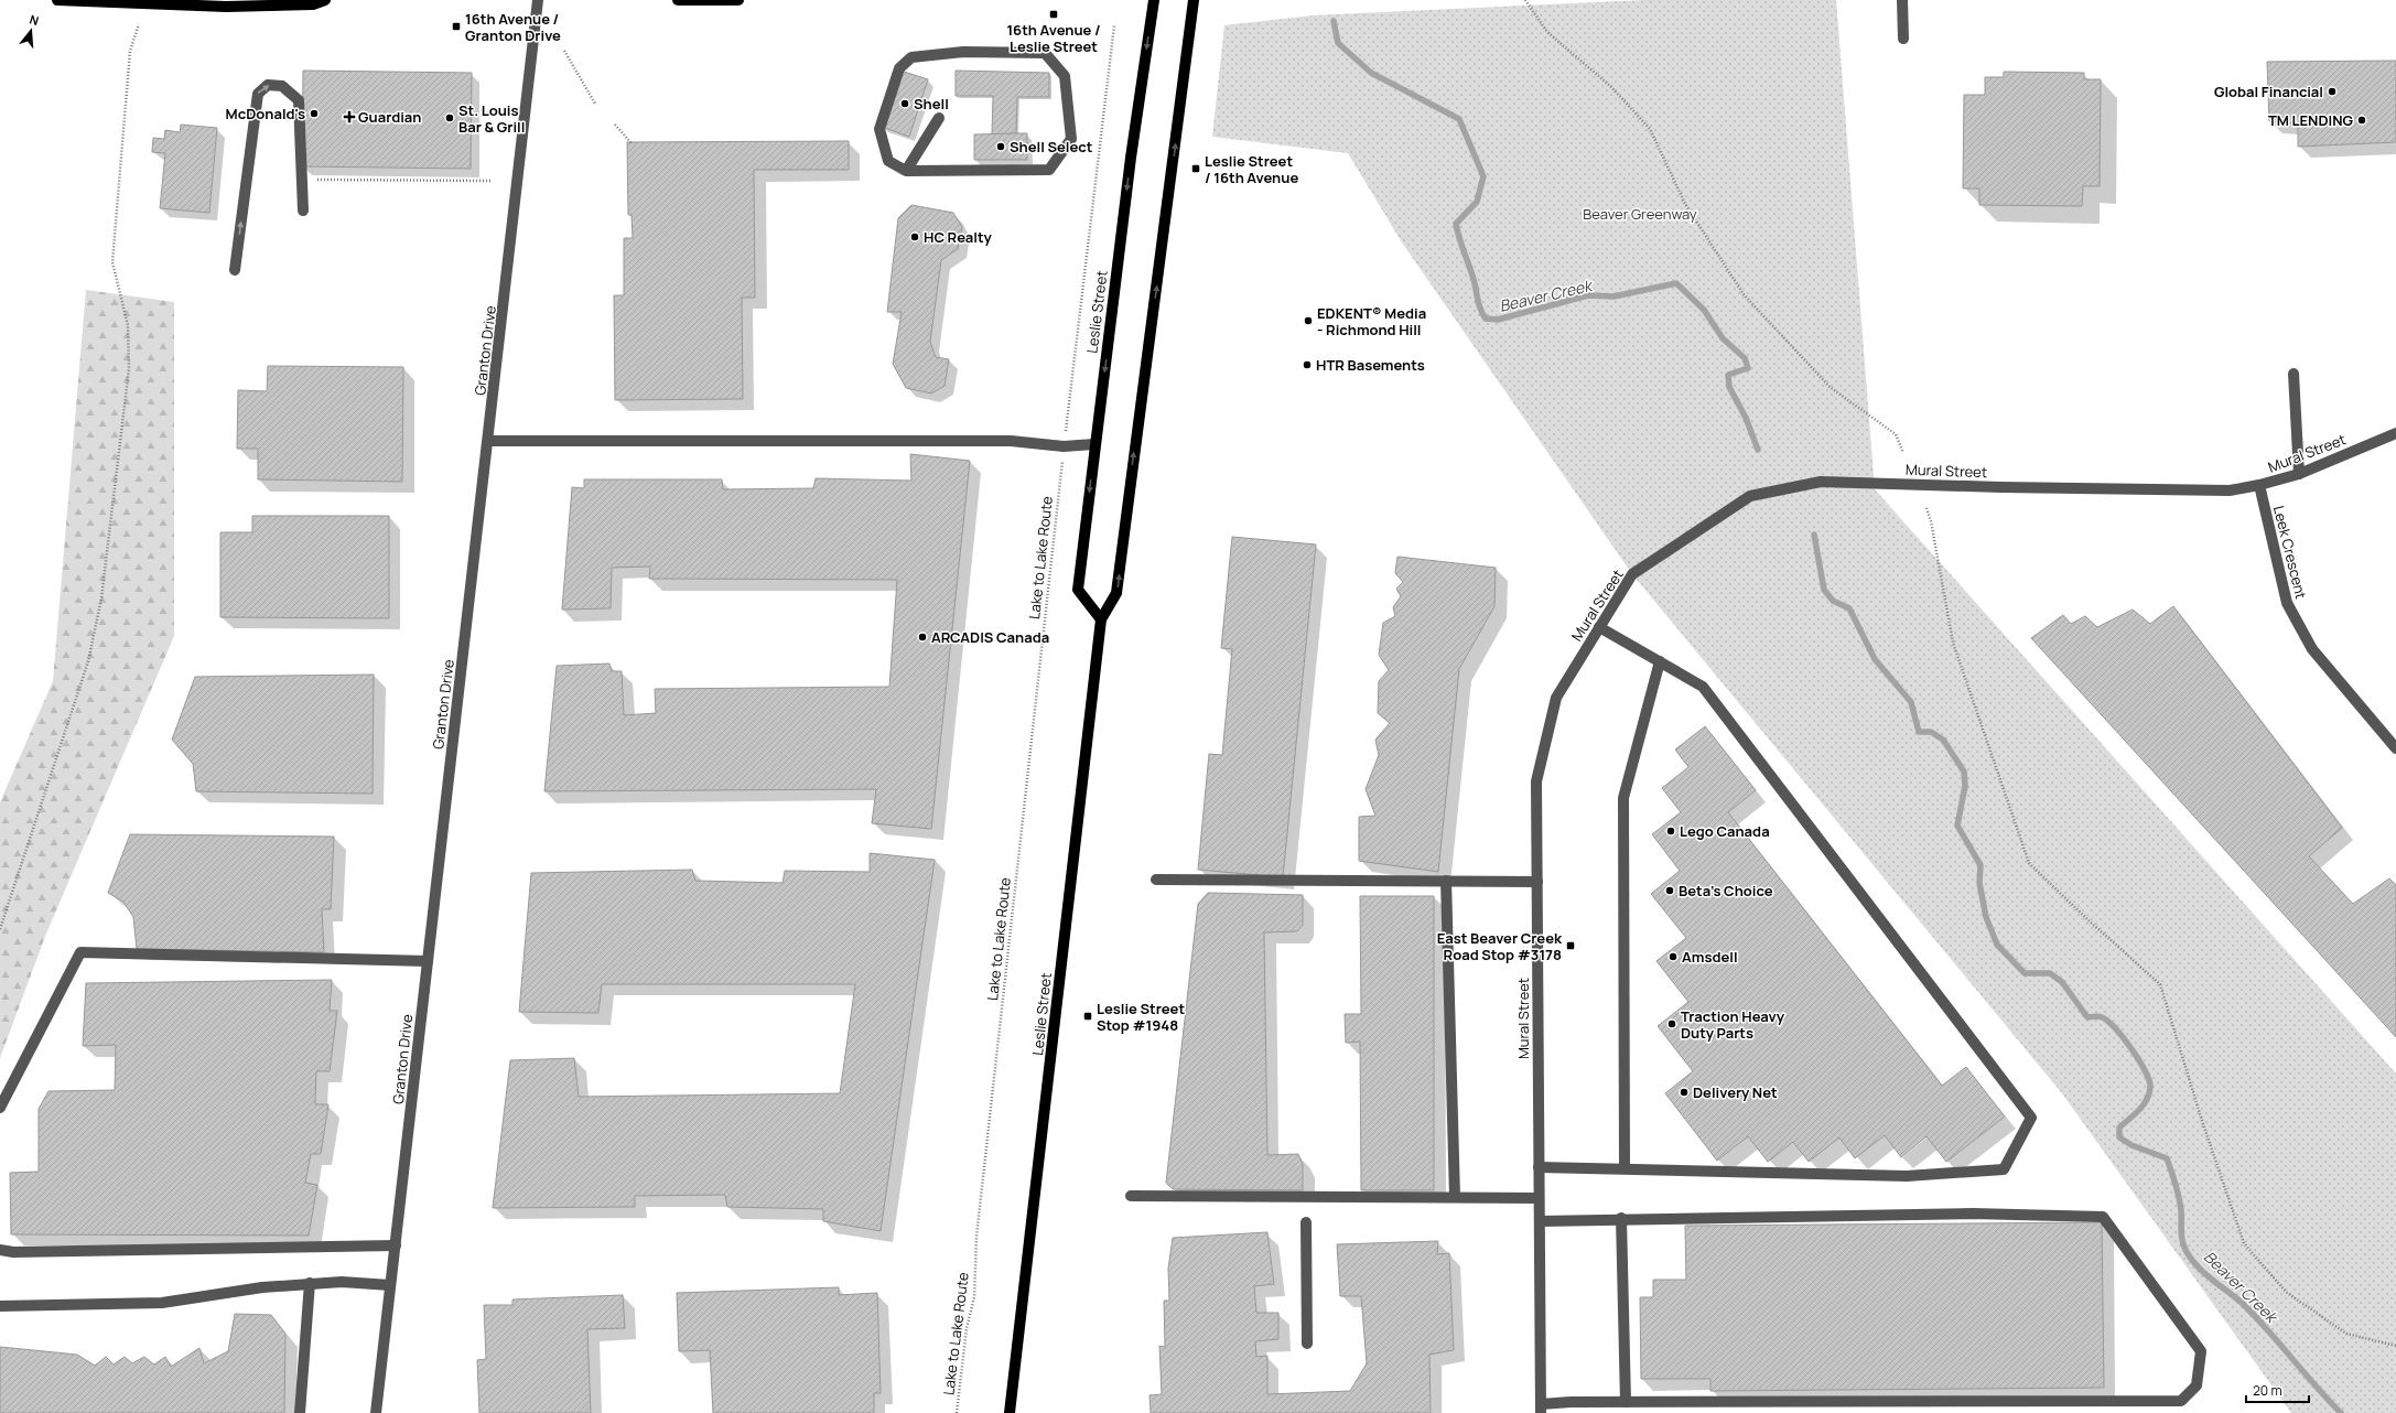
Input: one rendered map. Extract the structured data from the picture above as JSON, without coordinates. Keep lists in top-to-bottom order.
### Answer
{
  "streets": {
    "main road": ["Leslie Street"],
    "street": ["Granton Drive", "Mural Street", "Leek Crescent"],
    "path": ["Lake to Lake Route"]
  },
  "crossings": [
    ["Mural Street", "Leek Crescent"]
  ],
  "water": ["Beaver Creek"],
  "parks": ["Beaver Greenway"],
  "places": {
    "transit": [
      "16th Avenue / Leslie Street",
      "16th Avenue / Granton Drive",
      "Leslie Street / 16th Avenue",
      "East Beaver Creek Road Stop #3178",
      "Leslie Street Stop #1948"
    ],
    "other": [
      "Global Financial",
      "Shell",
      "McDonald's",
      "St. Louis Bar & Grill",
      "TM LENDING",
      "Shell Select",
      "HC Realty",
      "EDKENT® Media - Richmond Hill",
      "HTR Basements",
      "ARCADIS Canada",
      "Lego Canada",
      "Beta's Choice",
      "Amsdell",
      "Traction Heavy Duty Parts",
      "Delivery Net"
    ],
    "health": ["Guardian"]
  },
  "scale_bar": "20 m",
  "north": "top"
}
